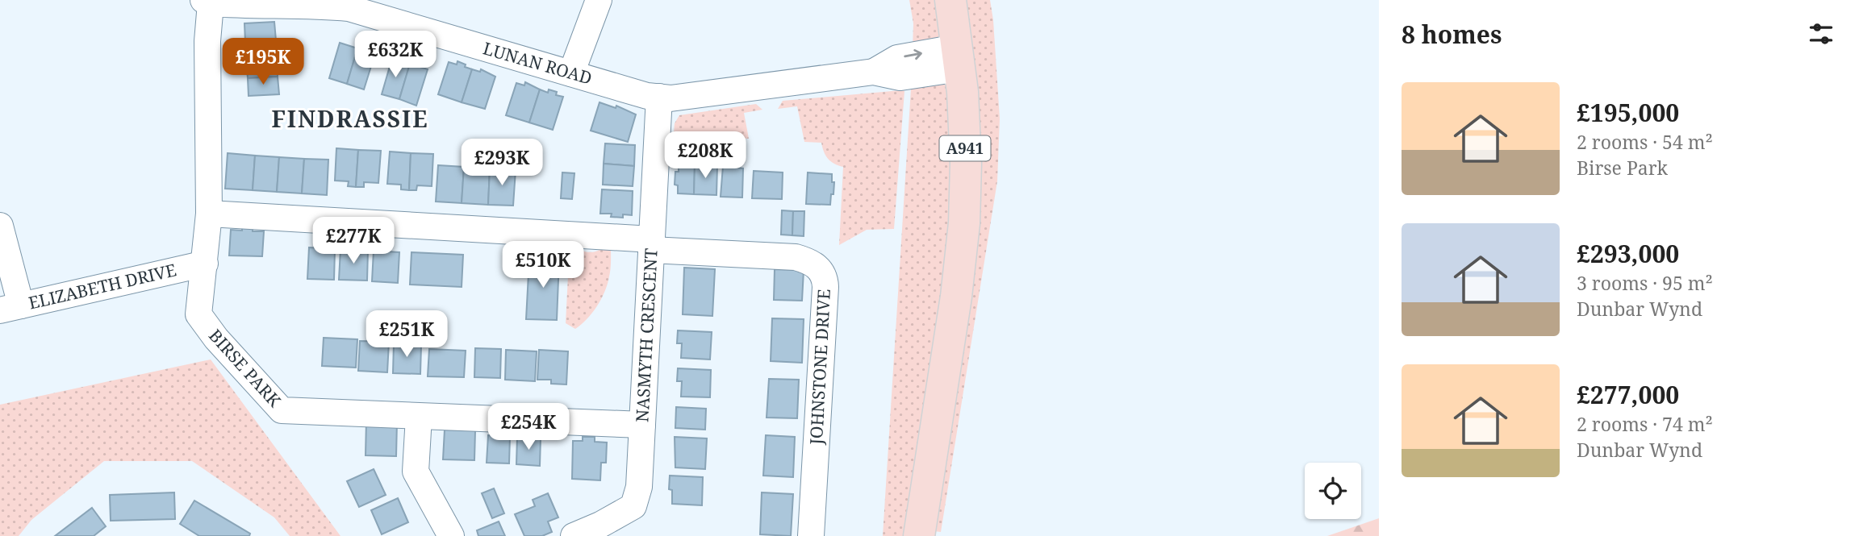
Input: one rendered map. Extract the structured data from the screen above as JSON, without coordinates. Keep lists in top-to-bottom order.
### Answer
{
  "streets": {
    "main road": ["A941"],
    "street": [
      "LUNAN ROAD",
      "ELIZABETH DRIVE",
      "NASMYTH CRESCENT",
      "JOHNSTONE DRIVE",
      "BIRSE PARK"
    ]
  },
  "crossings": [
    ["LUNAN ROAD", "A941"],
    ["LUNAN ROAD", "NASMYTH CRESCENT"],
    ["LUNAN ROAD", "BIRSE PARK"],
    ["ELIZABETH DRIVE", "BIRSE PARK"],
    ["NASMYTH CRESCENT", "JOHNSTONE DRIVE"],
    ["NASMYTH CRESCENT", "BIRSE PARK"]
  ],
  "districts": ["FINDRASSIE"],
  "page": {
    "heading": "8 homes",
    "price": [
      "£632K",
      "£195K",
      "£208K",
      "£293K",
      "£277K",
      "£510K",
      "£251K",
      "£254K"
    ],
    "list": [
      {
        "name": "£195,000",
        "note": "2 rooms · 54 m² · Birse Park"
      },
      {
        "name": "£293,000",
        "note": "3 rooms · 95 m² · Dunbar Wynd"
      },
      {
        "name": "£277,000",
        "note": "2 rooms · 74 m² · Dunbar Wynd"
      }
    ]
  }
}
